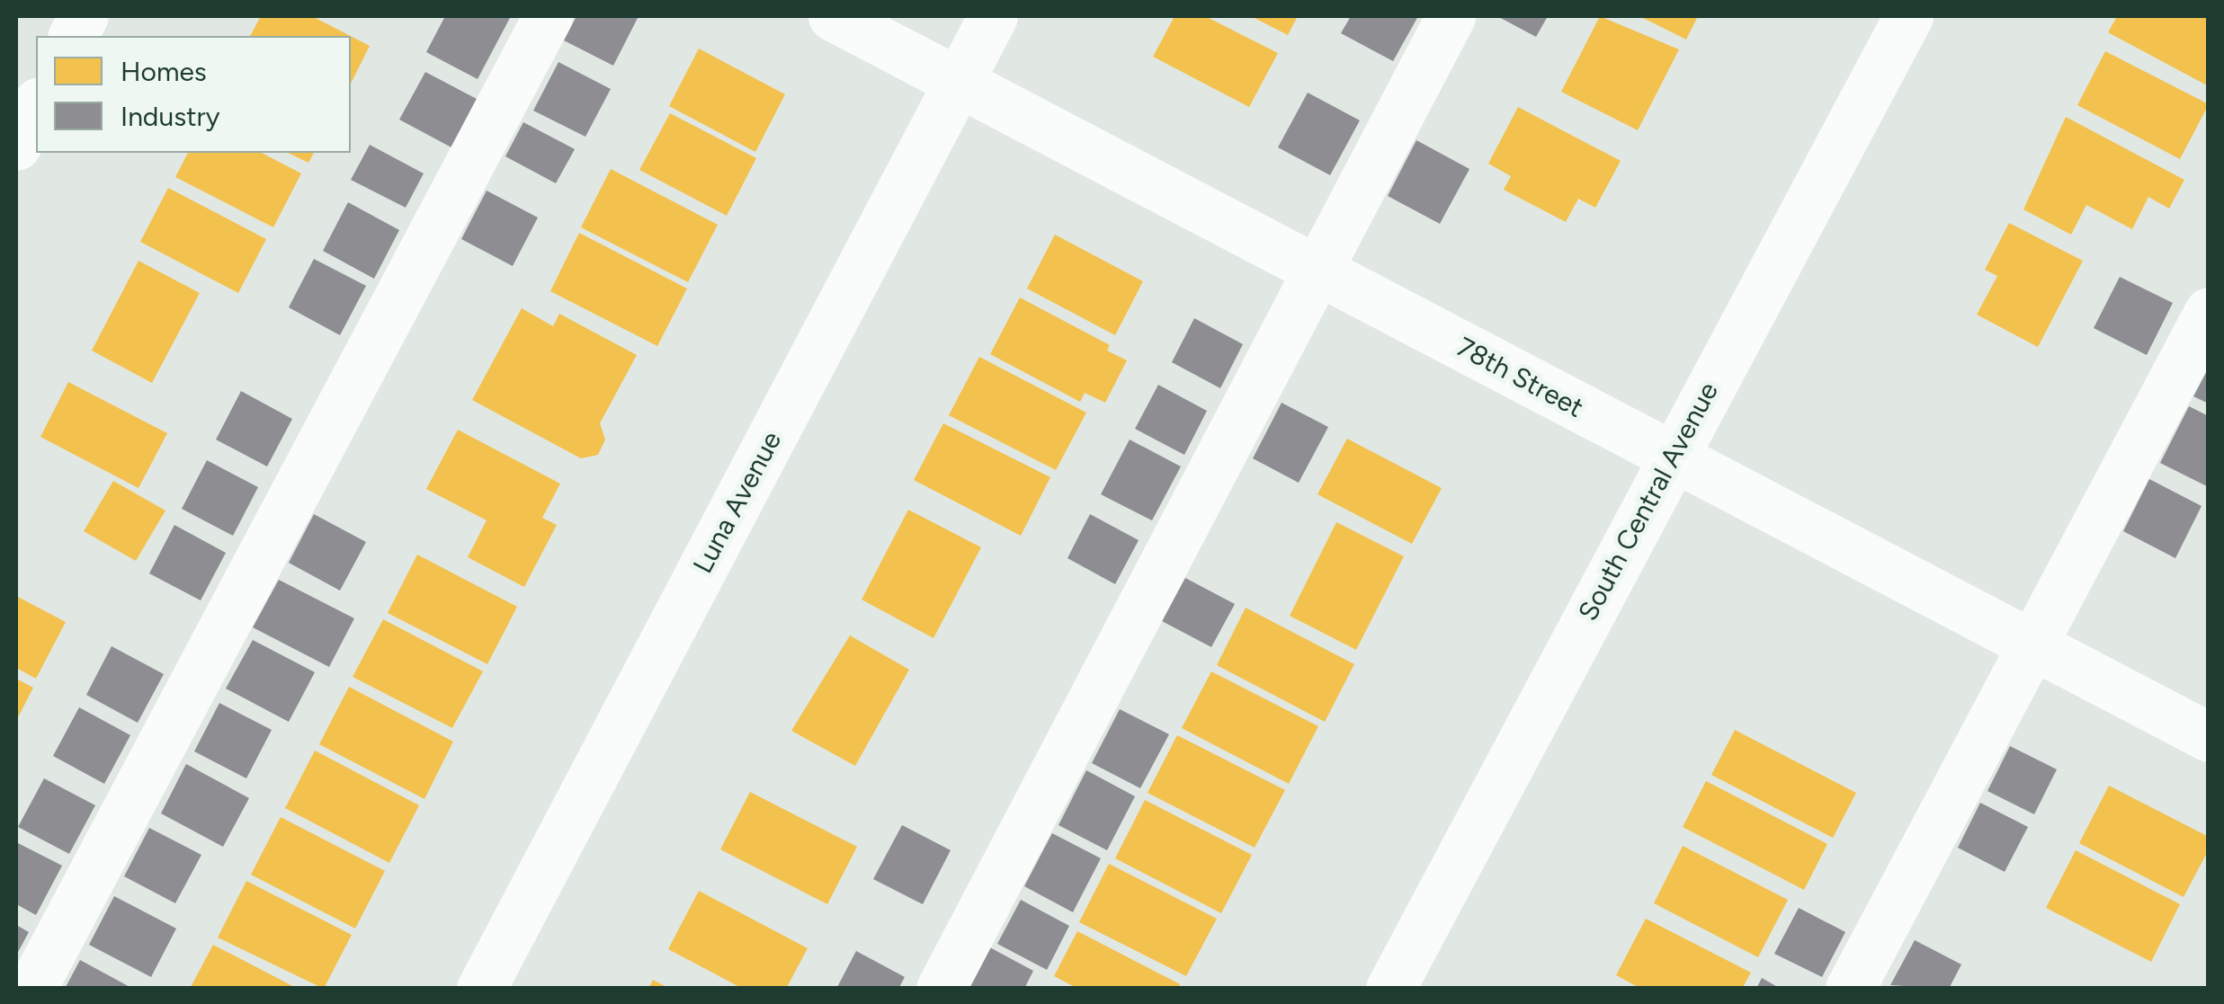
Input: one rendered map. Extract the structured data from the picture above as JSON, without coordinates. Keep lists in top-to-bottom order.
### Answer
{
  "streets": {
    "street": ["78th Street", "South Central Avenue", "Luna Avenue"]
  },
  "crossings": [
    ["78th Street", "South Central Avenue"],
    ["78th Street", "Luna Avenue"]
  ],
  "legend": ["Homes", "Industry"]
}
